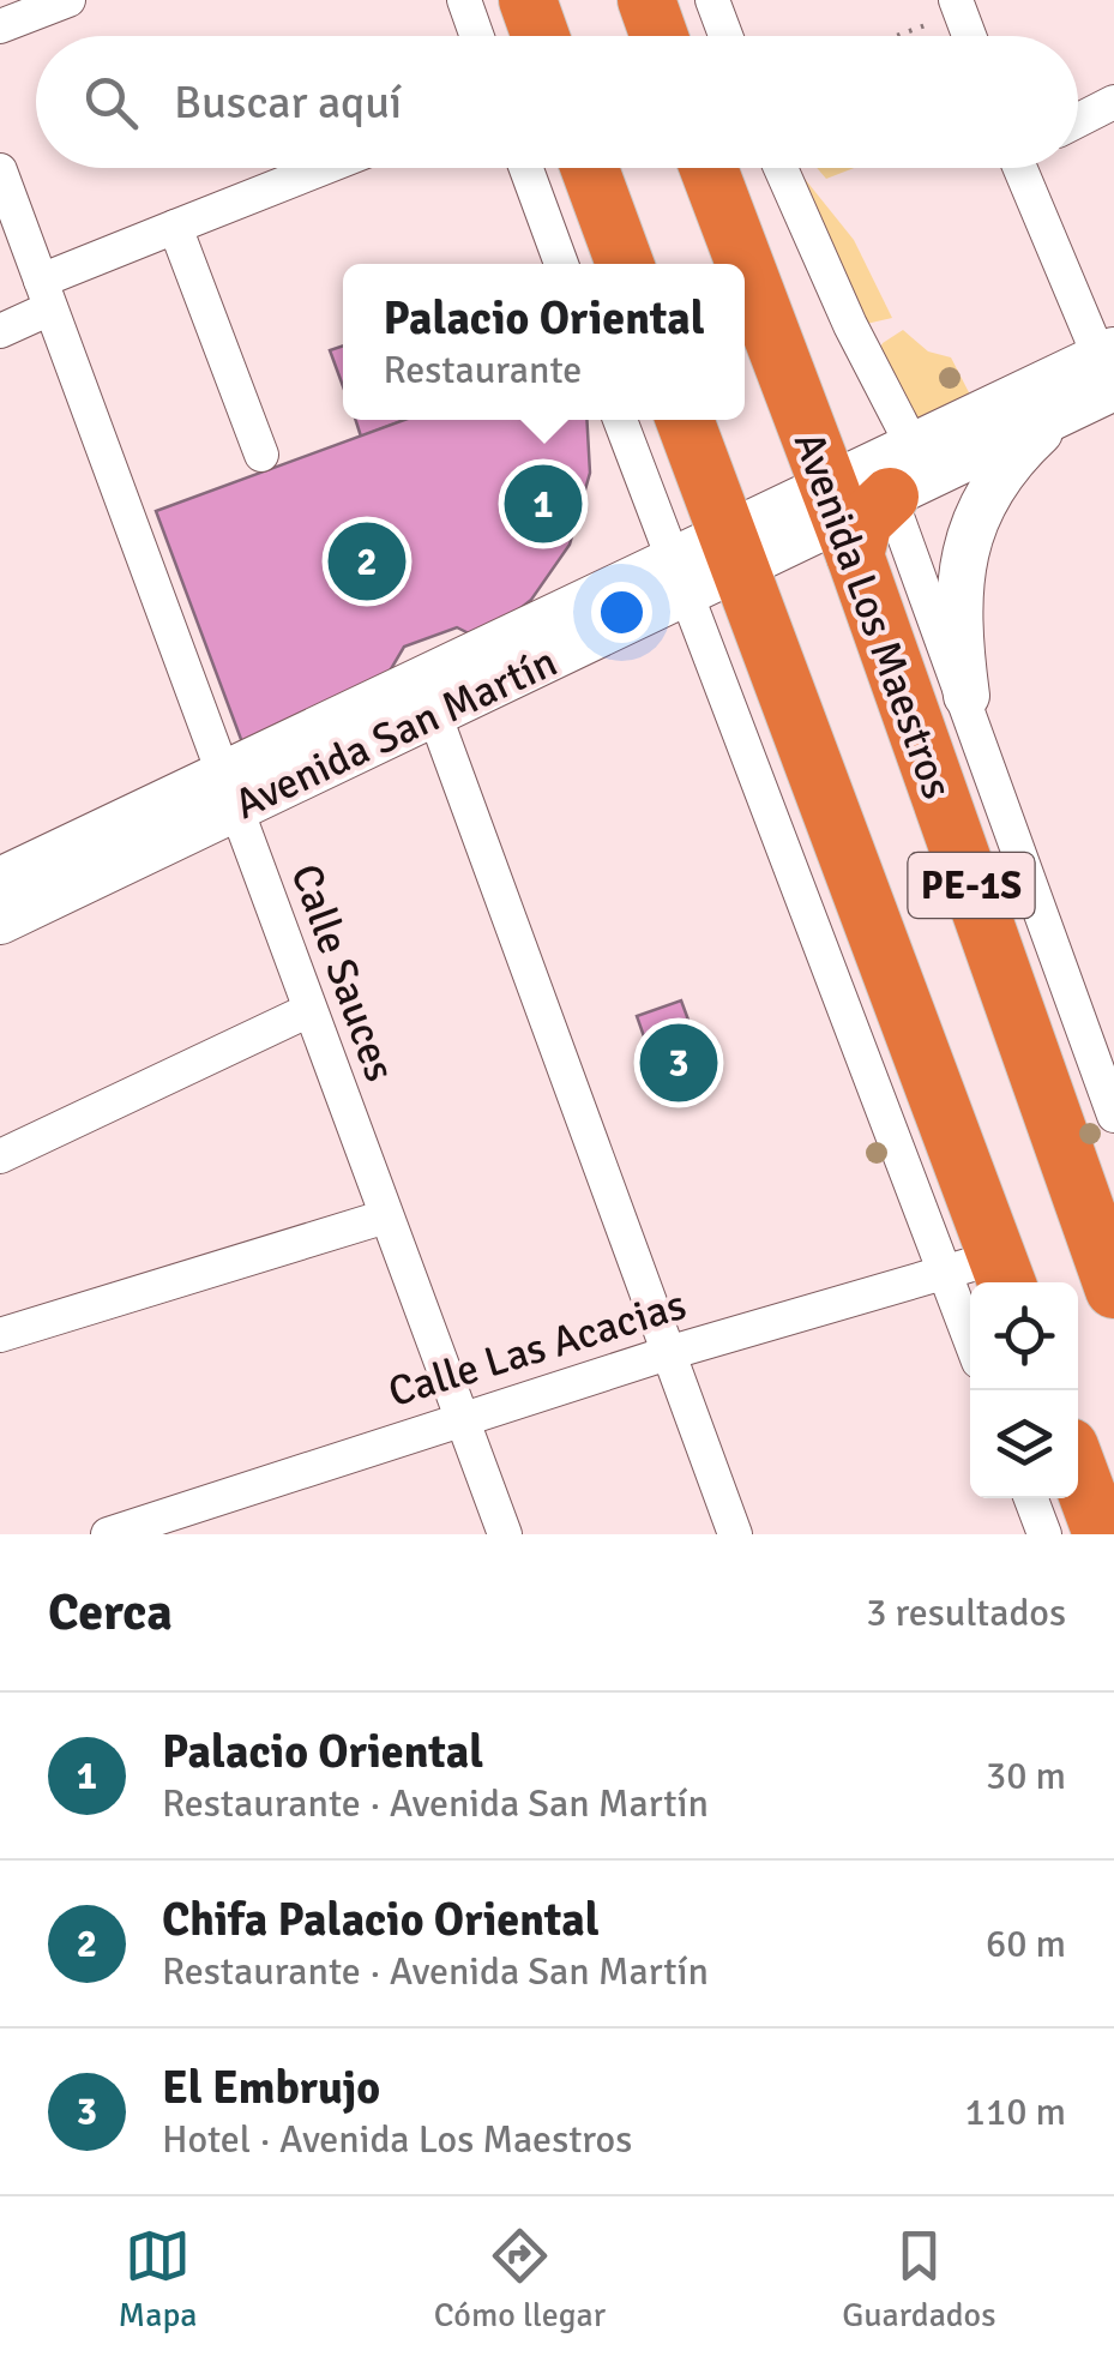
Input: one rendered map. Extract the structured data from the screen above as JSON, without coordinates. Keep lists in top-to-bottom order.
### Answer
{
  "streets": {
    "highway": ["Avenida Los Maestros", "PE-1S"],
    "main road": ["Avenida San Martín"],
    "street": ["Calle Sauces", "Calle Las Acacias"]
  },
  "crossings": [
    ["Avenida Los Maestros", "Avenida San Martín"],
    ["Avenida San Martín", "PE-1S"],
    ["Avenida San Martín", "Calle Sauces"],
    ["PE-1S", "Calle Las Acacias"],
    ["Calle Sauces", "Calle Las Acacias"]
  ],
  "page": {
    "search": "Buscar aquí",
    "popup": ["Palacio Oriental", "Restaurante"],
    "pins": ["1", "2", "3"],
    "heading": ["Cerca", "3 resultados"],
    "list": [
      {
        "mark": "1",
        "name": "Palacio Oriental",
        "note": "Restaurante · Avenida San Martín",
        "value": "30 m"
      },
      {
        "mark": "2",
        "name": "Chifa Palacio Oriental",
        "note": "Restaurante · Avenida San Martín",
        "value": "60 m"
      },
      {
        "mark": "3",
        "name": "El Embrujo",
        "note": "Hotel · Avenida Los Maestros",
        "value": "110 m"
      }
    ],
    "nav": ["Mapa", "Cómo llegar", "Guardados"]
  }
}
